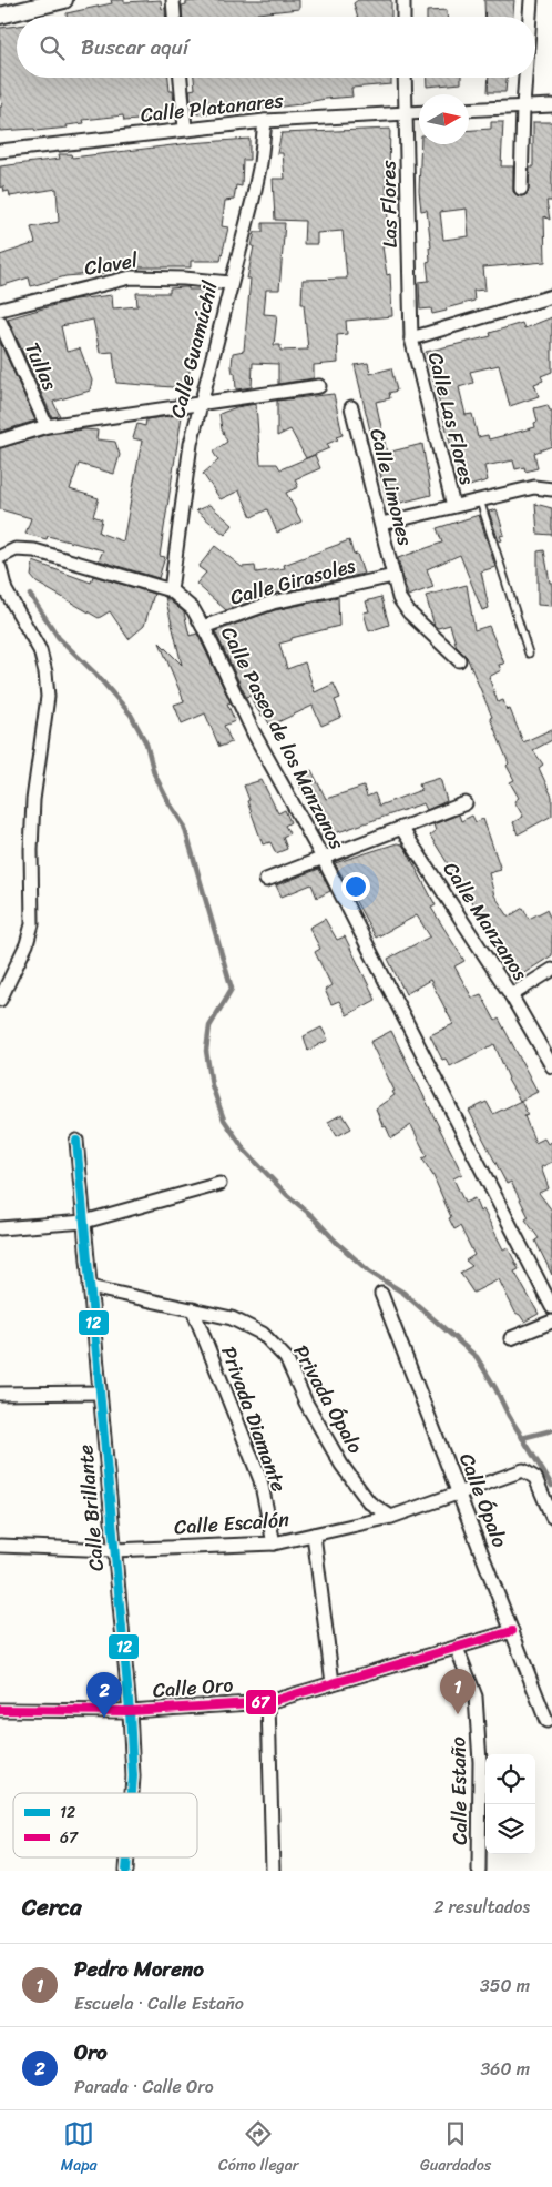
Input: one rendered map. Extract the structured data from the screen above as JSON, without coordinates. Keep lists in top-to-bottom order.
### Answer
{
  "streets": {
    "street": [
      "Calle Platanares",
      "Las Flores",
      "Clavel",
      "Calle Guamúchil",
      "Tullas",
      "Calle Las Flores",
      "Calle Limones",
      "Calle Girasoles",
      "Calle Paseo de los Manzanos",
      "Calle Manzanos",
      "Privada Ópalo",
      "Privada Diamante",
      "Calle Ópalo",
      "Calle Brillante",
      "Calle Escalón",
      "Calle Oro",
      "Calle Estaño"
    ]
  },
  "crossings": [
    ["Calle Platanares", "Las Flores"],
    ["Calle Platanares", "Calle Guamúchil"],
    ["Las Flores", "Calle Las Flores"],
    ["Clavel", "Calle Guamúchil"],
    ["Calle Guamúchil", "Calle Paseo de los Manzanos"],
    ["Calle Limones", "Calle Girasoles"],
    ["Calle Girasoles", "Calle Paseo de los Manzanos"],
    ["Privada Ópalo", "Privada Diamante"],
    ["Privada Ópalo", "Calle Brillante"],
    ["Privada Ópalo", "Calle Escalón"],
    ["Privada Diamante", "Calle Escalón"],
    ["Calle Ópalo", "Calle Escalón"],
    ["Calle Ópalo", "Calle Oro"],
    ["Calle Brillante", "Calle Escalón"],
    ["Calle Brillante", "Calle Oro"],
    ["Calle Oro", "Calle Estaño"]
  ],
  "lines": ["transit line 12", "transit line 67"],
  "legend": ["12", "67"],
  "north": "right",
  "page": {
    "search": "Buscar aquí",
    "pins": ["1", "2"],
    "heading": ["Cerca", "2 resultados"],
    "list": [
      {
        "mark": "1",
        "name": "Pedro Moreno",
        "note": "Escuela · Calle Estaño",
        "value": "350 m"
      },
      {
        "mark": "2",
        "name": "Oro",
        "note": "Parada · Calle Oro",
        "value": "360 m"
      }
    ],
    "nav": ["Mapa", "Cómo llegar", "Guardados"]
  }
}
